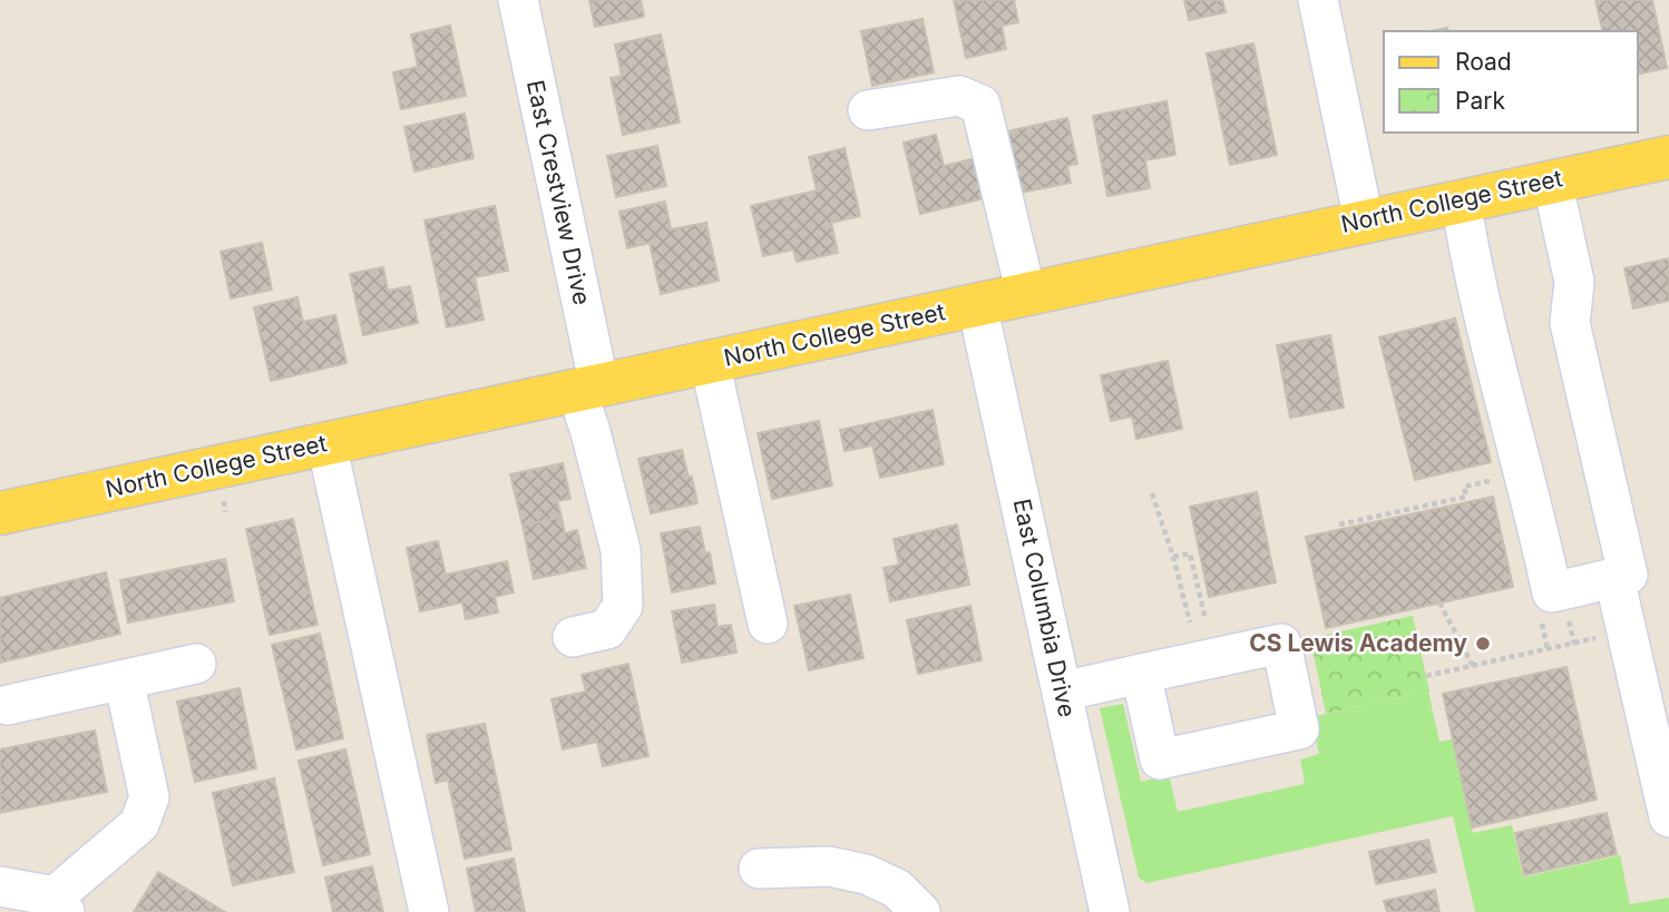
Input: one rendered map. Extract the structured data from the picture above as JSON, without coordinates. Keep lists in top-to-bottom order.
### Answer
{
  "streets": {
    "main road": ["North College Street"],
    "street": ["East Crestview Drive", "East Columbia Drive"]
  },
  "crossings": [
    ["East Crestview Drive", "North College Street"],
    ["North College Street", "East Columbia Drive"]
  ],
  "places": ["CS Lewis Academy"],
  "legend": ["Road", "Park"]
}
